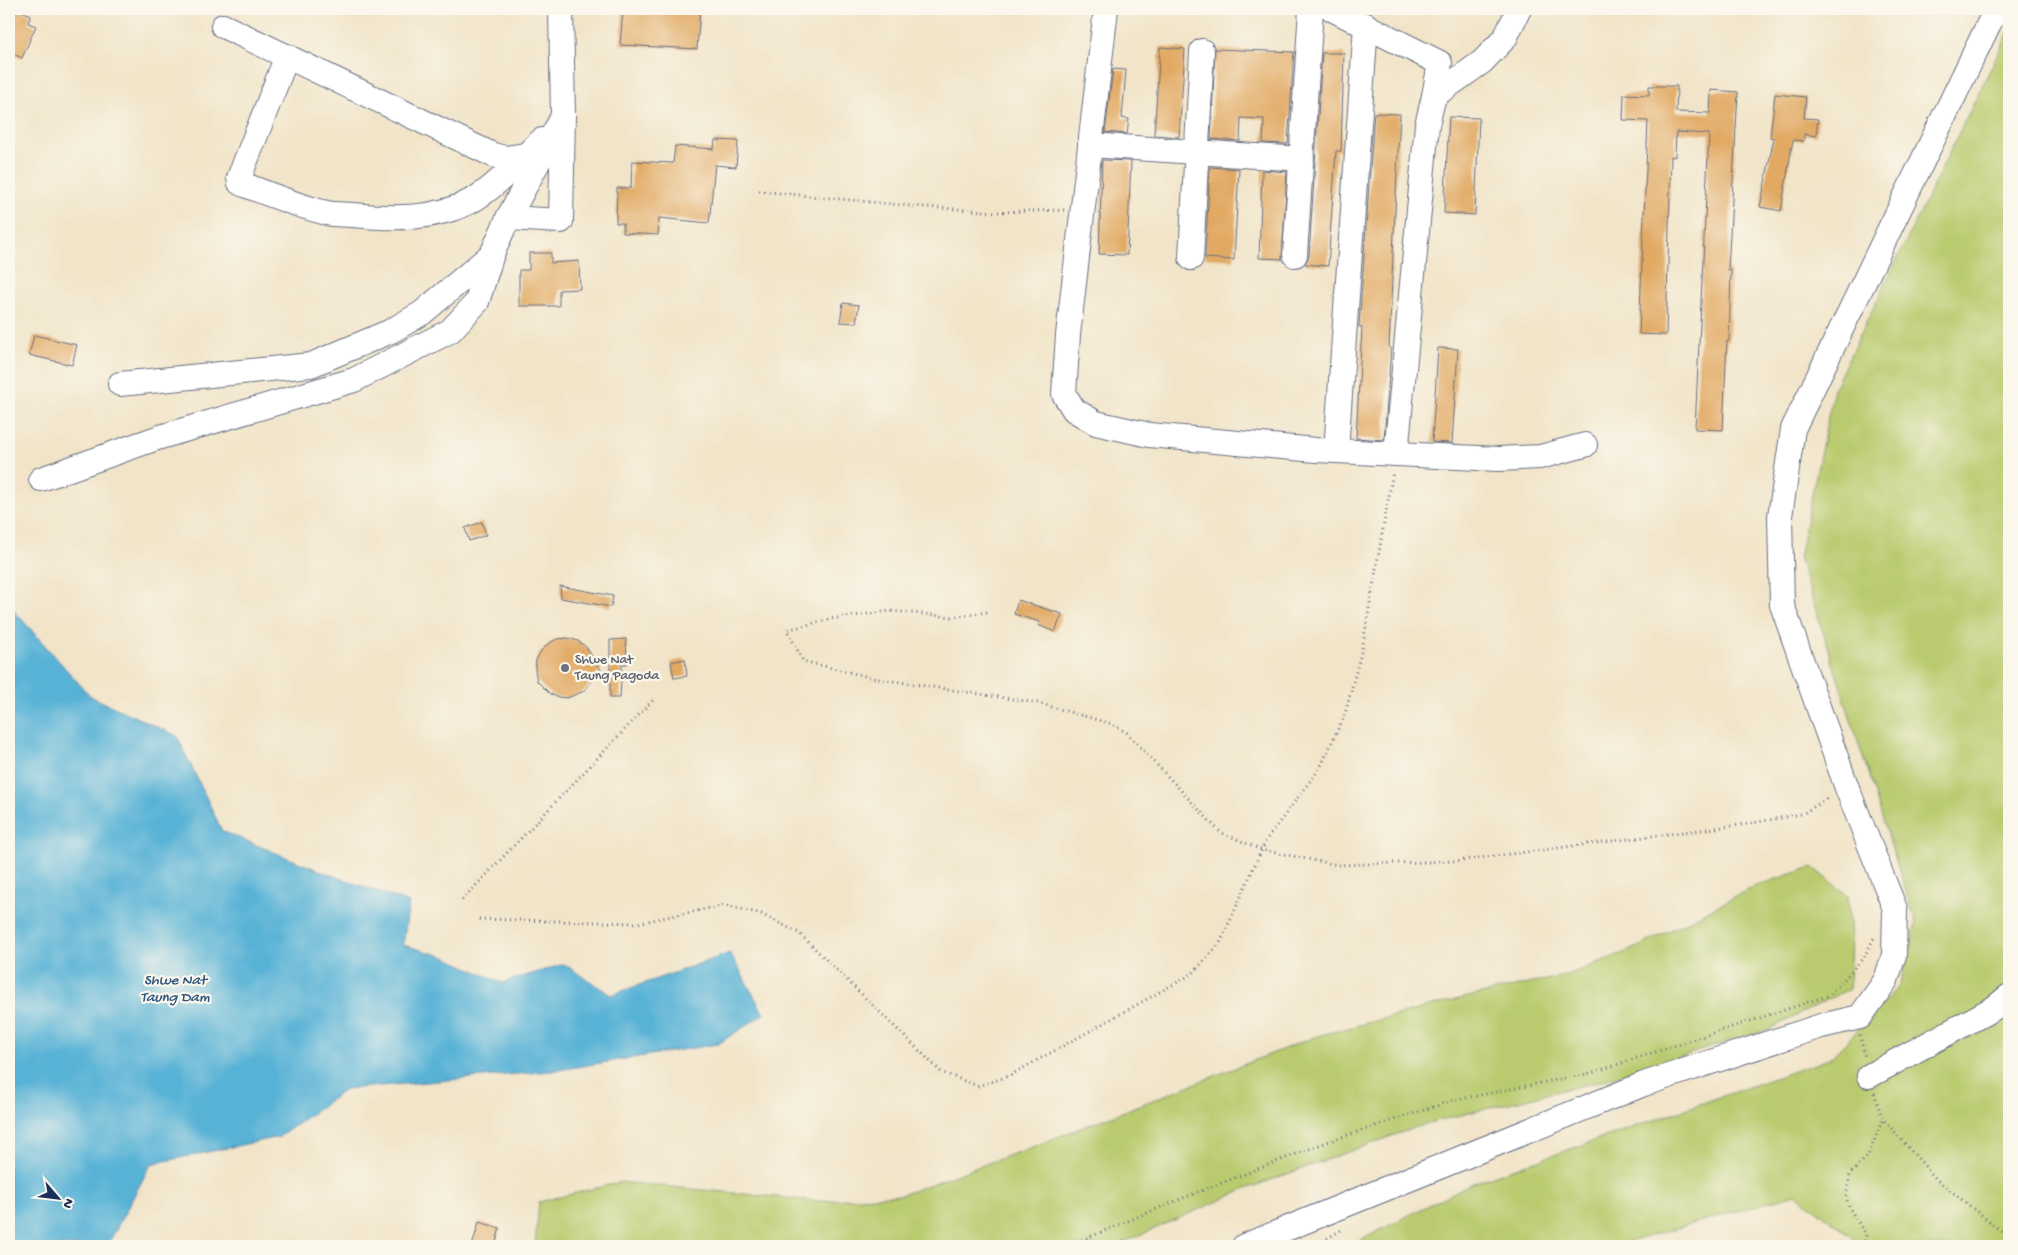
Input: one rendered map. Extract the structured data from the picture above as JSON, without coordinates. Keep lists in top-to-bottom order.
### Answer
{
  "water": ["Shwe Nat Taung Dam"],
  "places": ["Shwe Nat Taung Pagoda"],
  "north": "bottom right"
}
